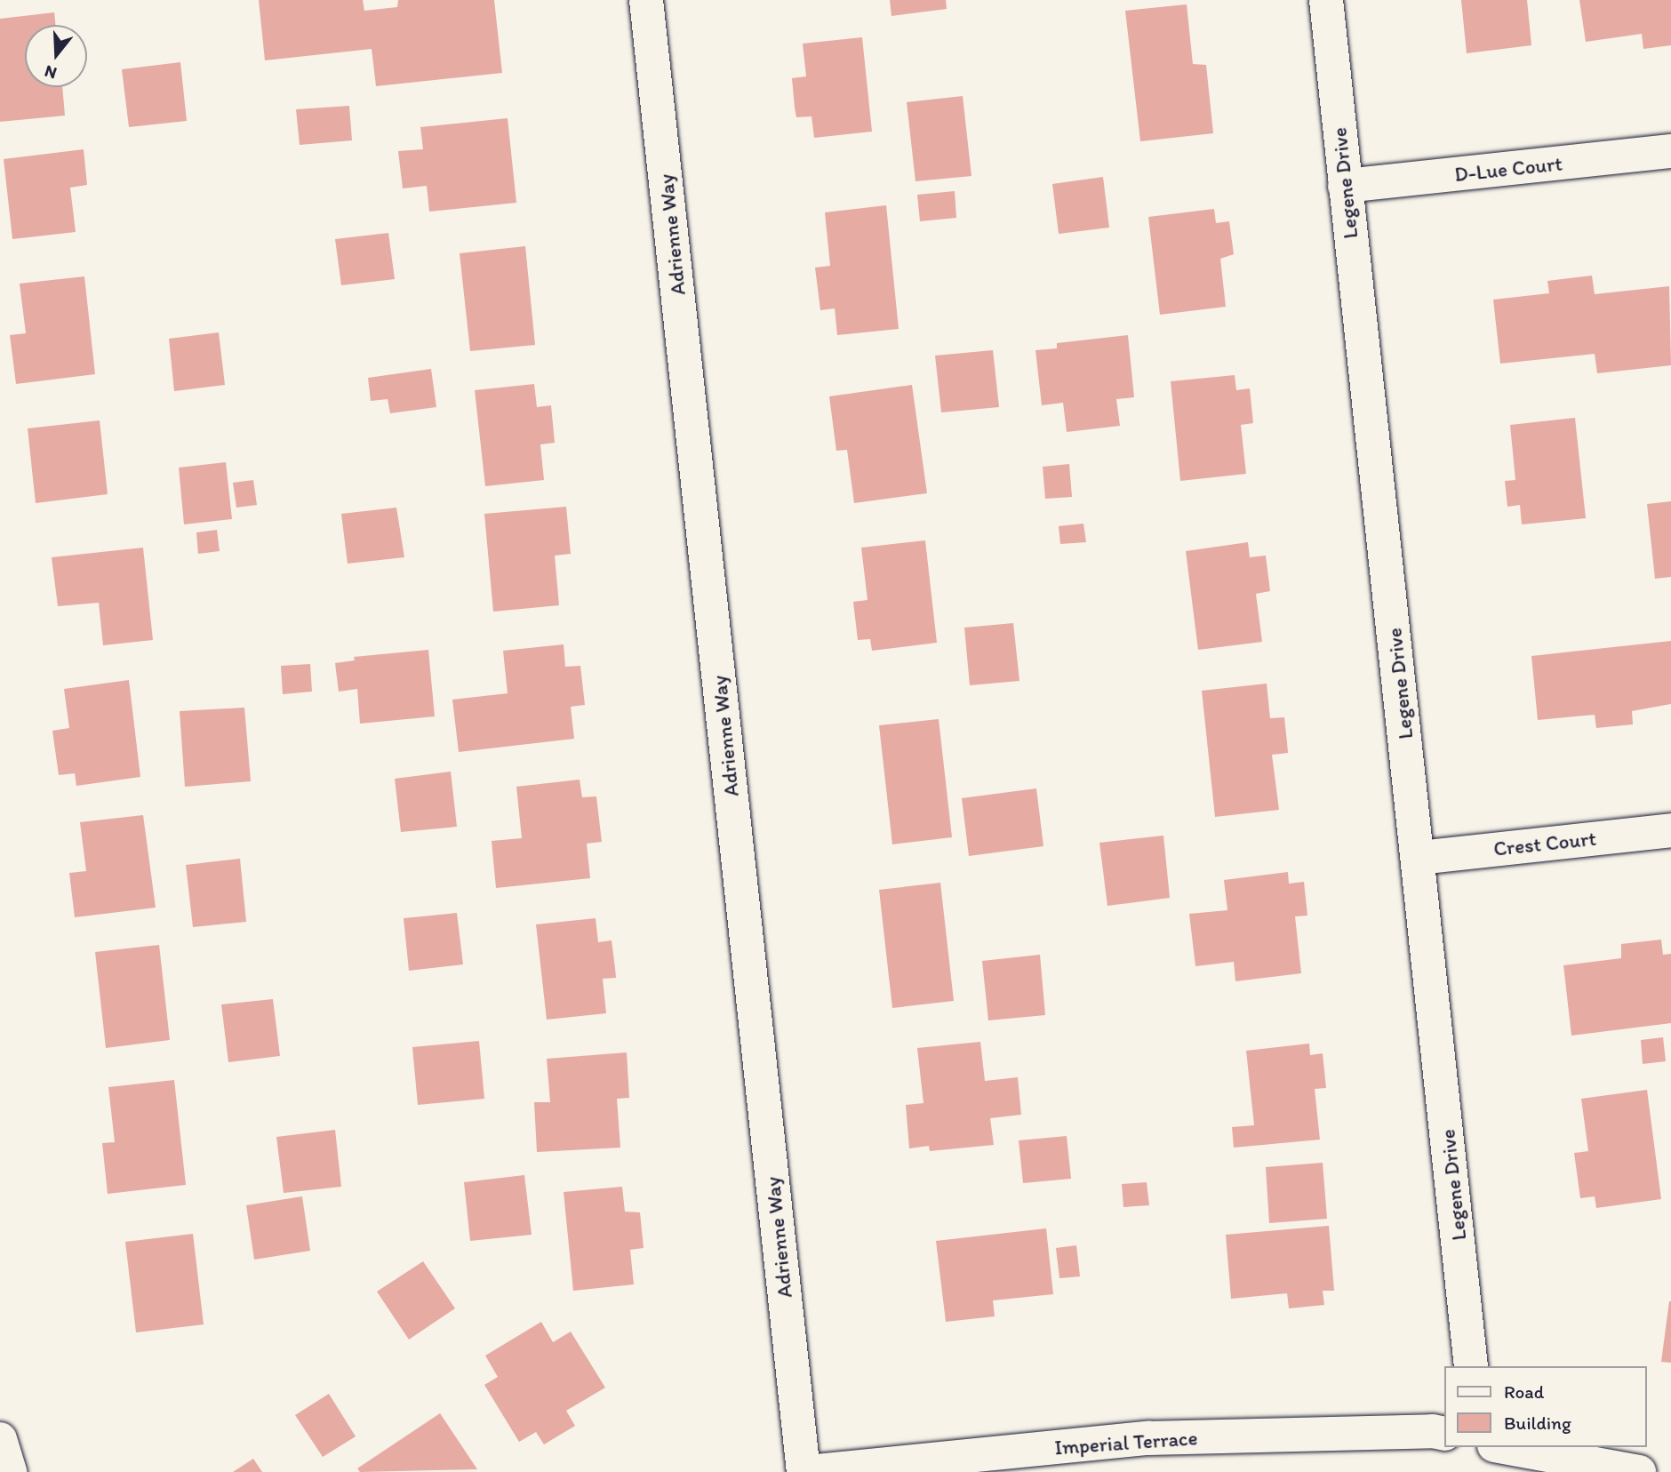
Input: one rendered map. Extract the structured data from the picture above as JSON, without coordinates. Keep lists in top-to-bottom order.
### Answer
{
  "streets": {
    "street": [
      "D-Lue Court",
      "Legene Drive",
      "Adrienne Way",
      "Crest Court",
      "Imperial Terrace"
    ]
  },
  "crossings": [
    ["D-Lue Court", "Legene Drive"],
    ["Legene Drive", "Crest Court"],
    ["Adrienne Way", "Imperial Terrace"]
  ],
  "legend": ["Road", "Building"],
  "north": "bottom"
}
